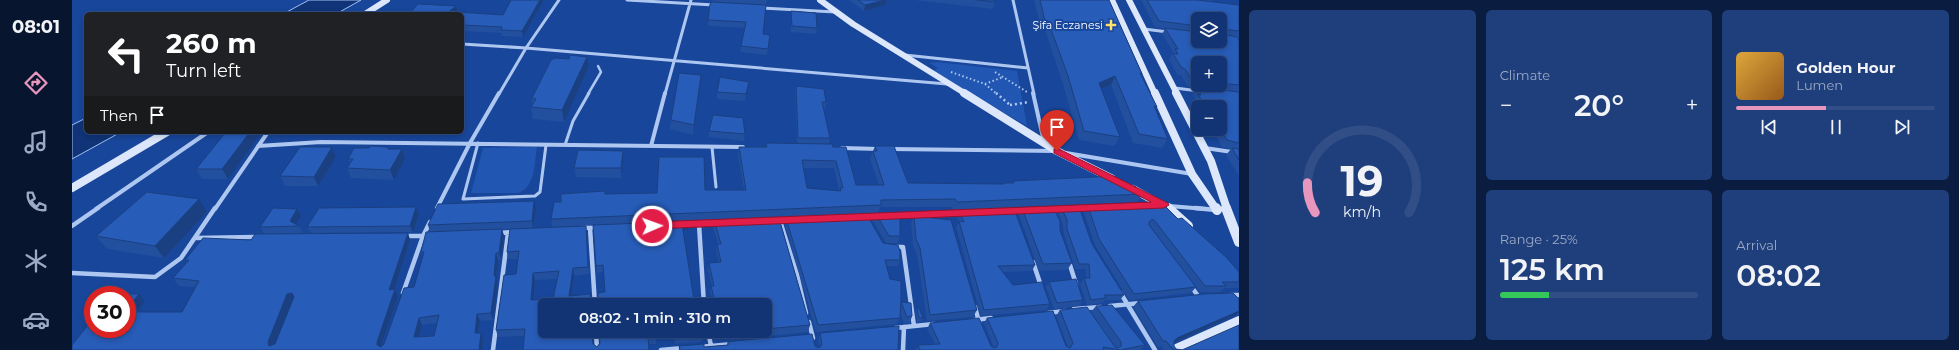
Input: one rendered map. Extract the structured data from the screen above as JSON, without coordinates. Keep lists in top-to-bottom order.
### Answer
{
  "places": {
    "health": ["Şifa Eczanesi"]
  },
  "page": {
    "tabs": "08:01",
    "tile": [
      "Climate",
      ["Range · 25%", "125 km"],
      ["Arrival", "08:02"]
    ],
    "map_buttons": ["+", "−"],
    "turn": ["260 m", "Turn left"],
    "song": ["Golden Hour", "Lumen"],
    "heat": ["−", "20°", "+"],
    "then": "Then",
    "limit": "30",
    "trip": "08:02 · 1 min · 310 m",
    "gauge": ["19", "km/h"]
  }
}
